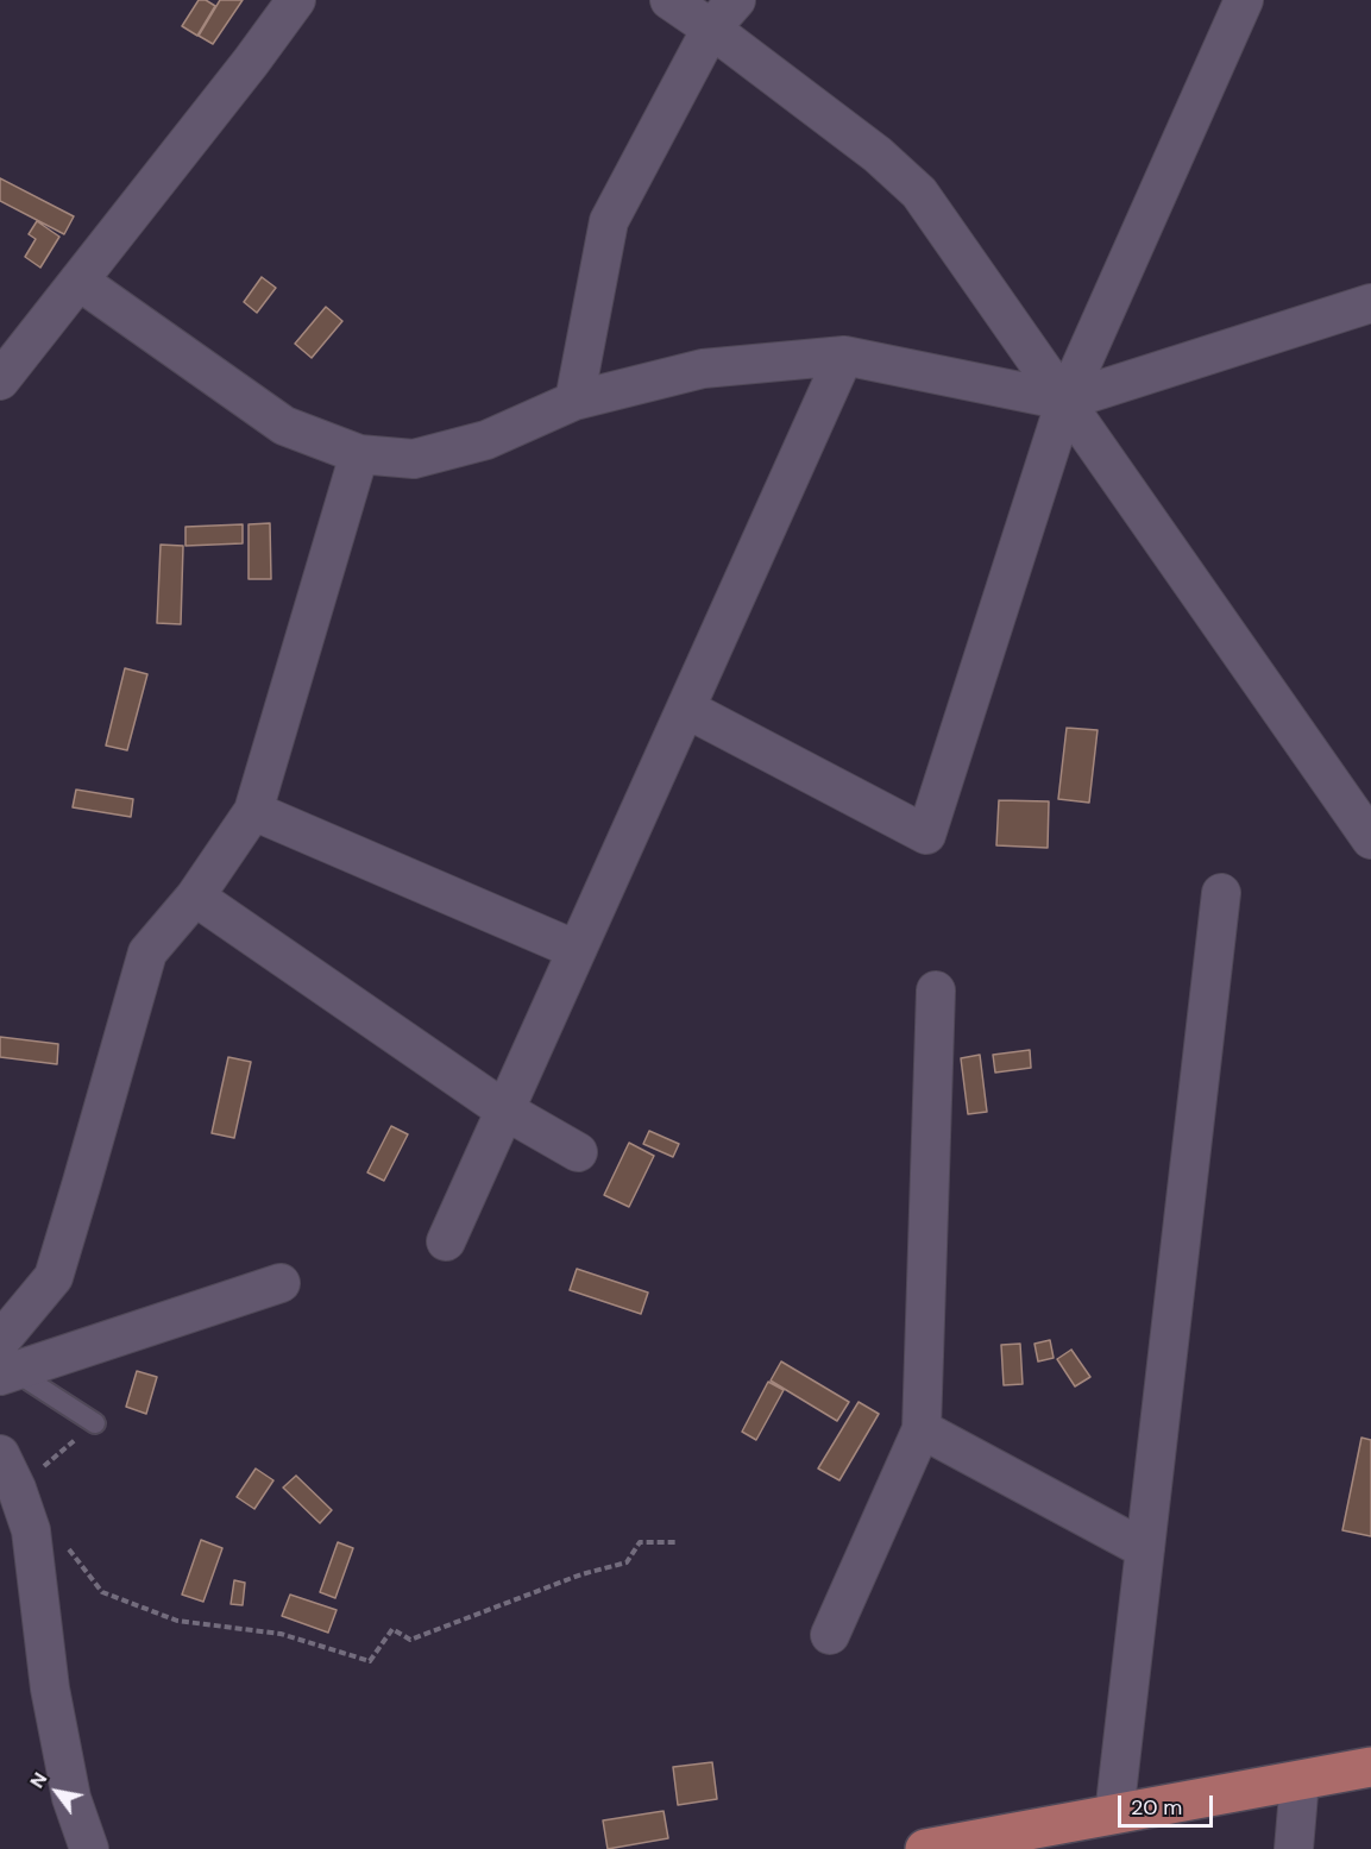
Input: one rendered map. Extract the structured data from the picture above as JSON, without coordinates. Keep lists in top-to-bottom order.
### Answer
{
  "scale_bar": "20 m",
  "north": "top left"
}
